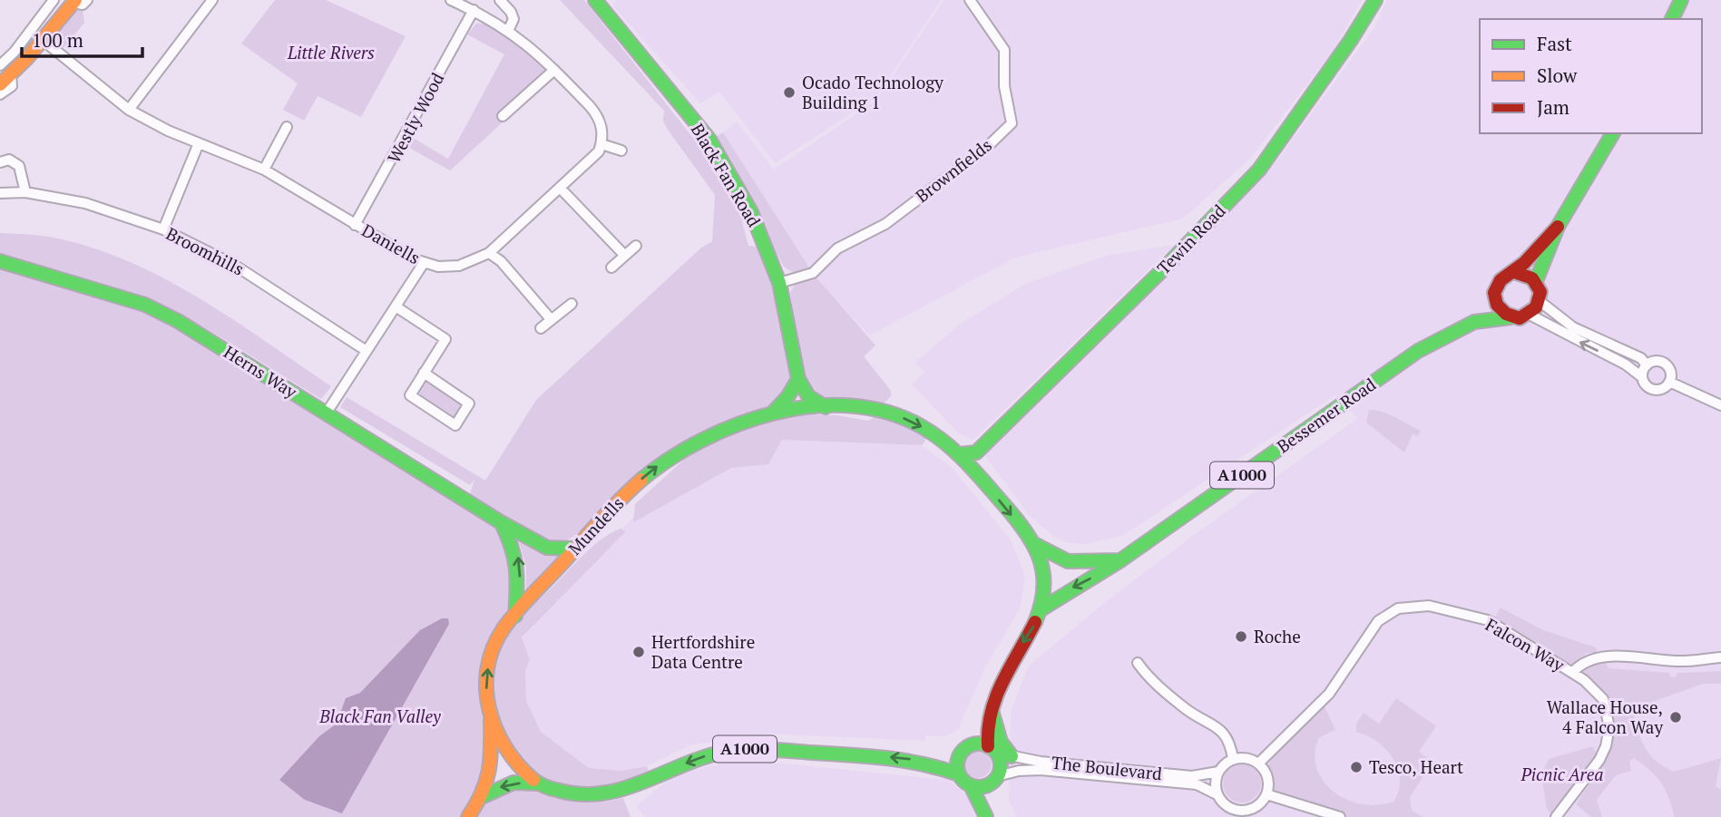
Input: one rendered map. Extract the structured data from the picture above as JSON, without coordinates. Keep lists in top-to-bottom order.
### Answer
{
  "streets": {
    "main road": [
      "Black Fan Road",
      "Tewin Road",
      "Herns Way",
      "Bessemer Road",
      "A1000",
      "Mundells"
    ],
    "street": [
      "Westly Wood",
      "Brownfields",
      "Daniells",
      "Broomhills",
      "Falcon Way",
      "The Boulevard"
    ]
  },
  "crossings": [
    ["Westly Wood", "Daniells"],
    ["Brownfields", "Black Fan Road"],
    ["Black Fan Road", "Mundells"],
    ["Herns Way", "Mundells"],
    ["Bessemer Road", "A1000"],
    ["Bessemer Road", "Mundells"],
    ["A1000", "Mundells"],
    ["A1000", "The Boulevard"],
    ["Mundells", "The Boulevard"],
    ["Falcon Way", "The Boulevard"]
  ],
  "parks": ["Little Rivers", "Black Fan Valley", "Picnic Area"],
  "places": [
    "Ocado Technology Building 1",
    "Roche",
    "Hertfordshire Data Centre",
    "Wallace House, 4 Falcon Way",
    "Tesco, Heart"
  ],
  "legend": ["Fast", "Slow", "Jam"],
  "scale_bar": "100 m"
}
